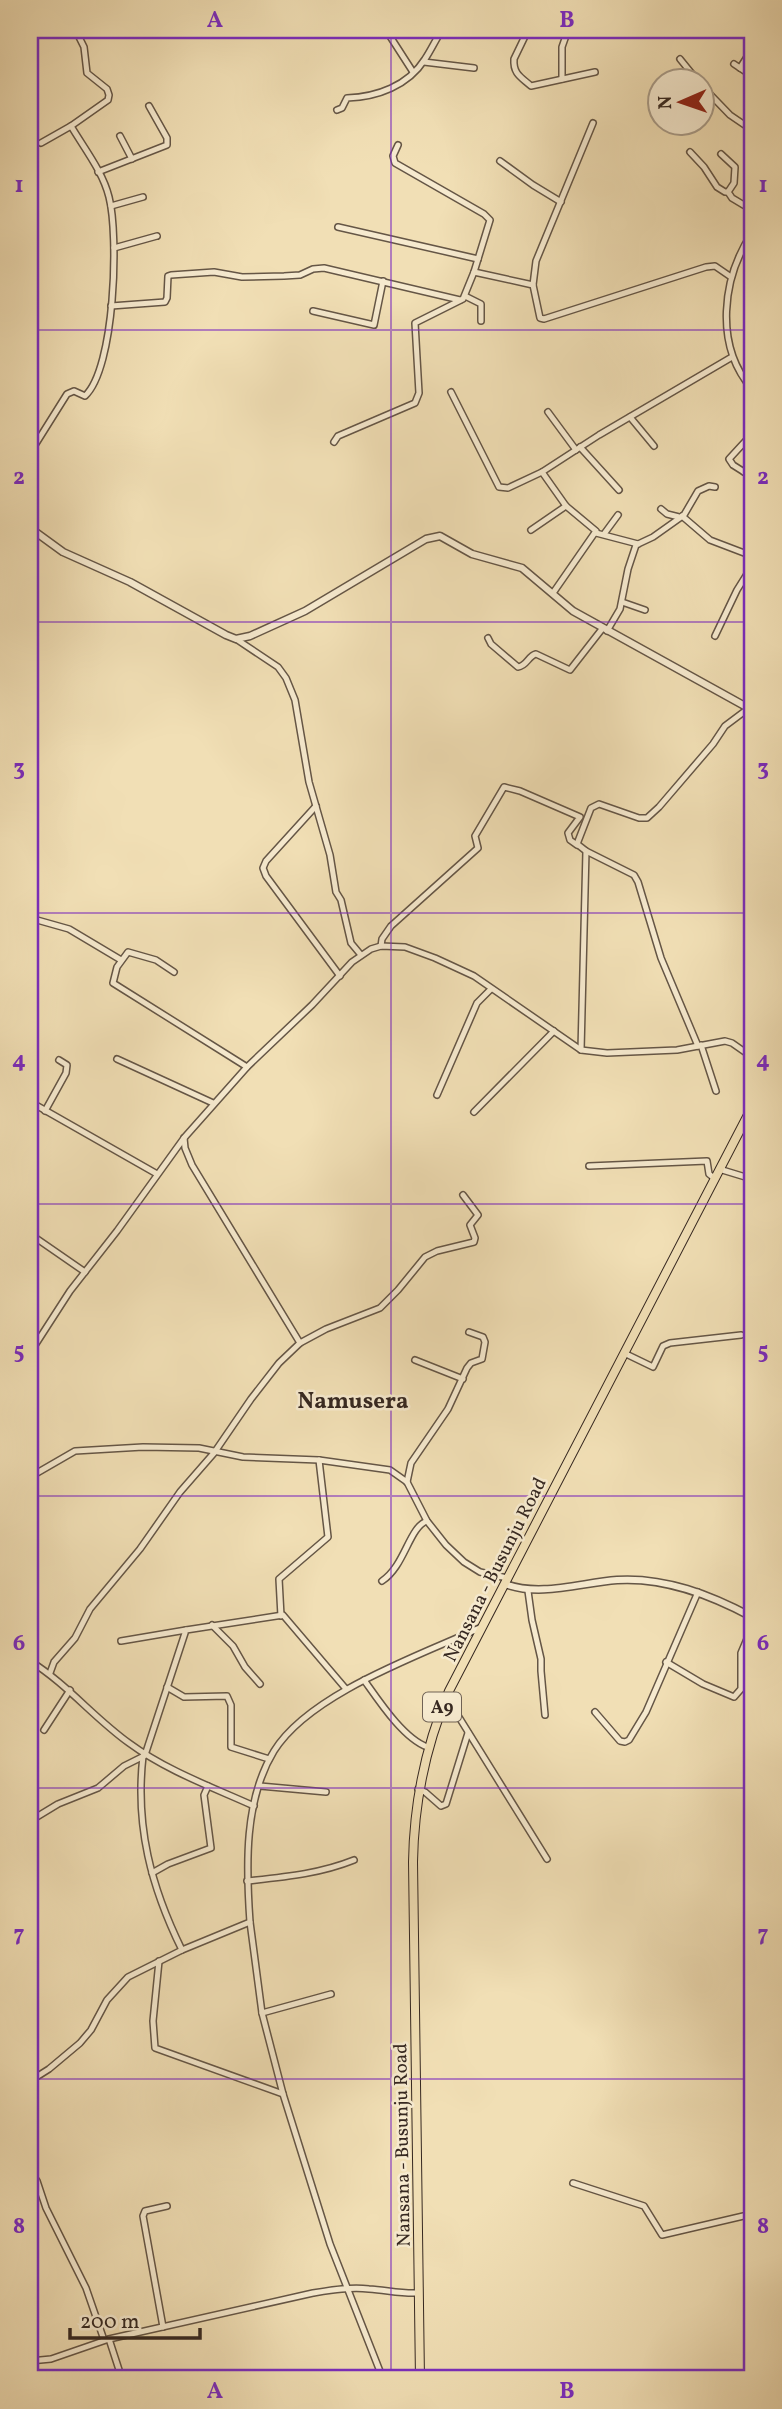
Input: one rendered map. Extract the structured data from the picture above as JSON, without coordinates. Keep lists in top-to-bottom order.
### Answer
{
  "streets": {
    "main road": ["Nansana - Busunju Road", "A9"]
  },
  "districts": ["Namusera"],
  "scale_bar": "200 m",
  "north": "left",
  "grid": {
    "columns": ["A", "B"],
    "rows": [
      "1",
      "2",
      "3",
      "4",
      "5",
      "6",
      "7",
      "8"
    ]
  }
}
